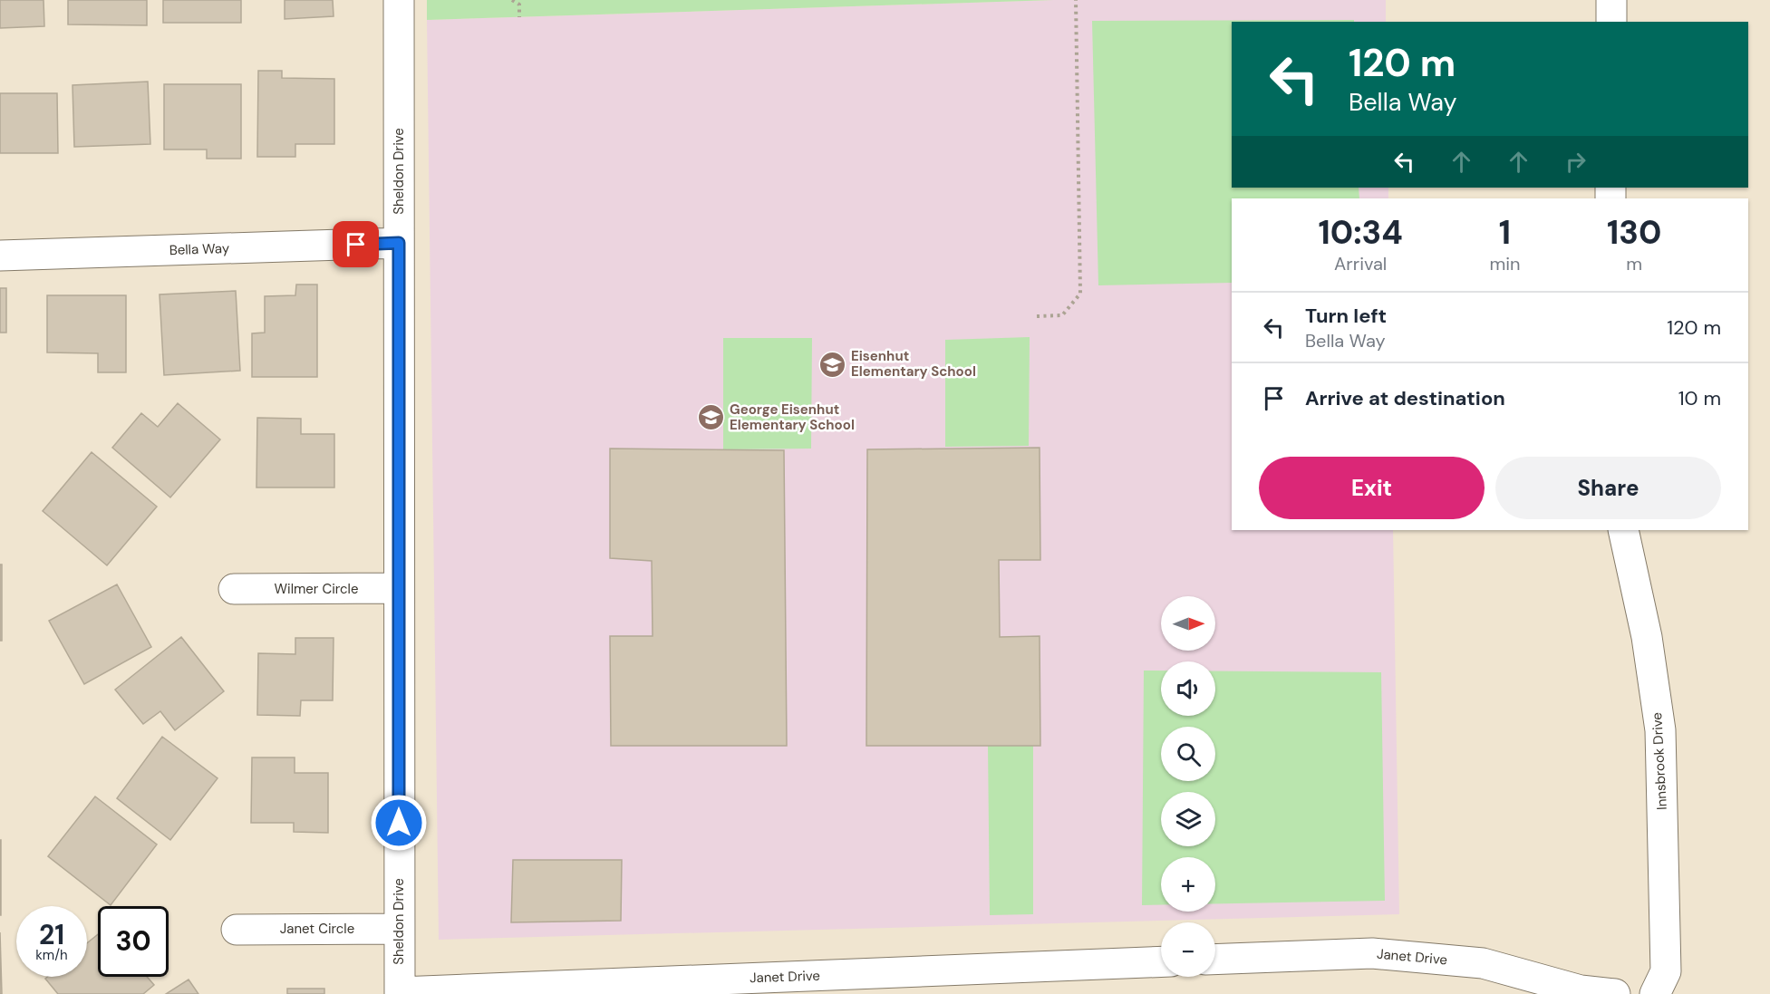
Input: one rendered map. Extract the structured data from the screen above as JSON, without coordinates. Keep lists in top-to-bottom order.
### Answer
{
  "streets": {
    "street": [
      "Sheldon Drive",
      "Bella Way",
      "Wilmer Circle",
      "Innsbrook Drive",
      "Janet Circle",
      "Janet Drive"
    ]
  },
  "crossings": [
    ["Sheldon Drive", "Bella Way"],
    ["Sheldon Drive", "Wilmer Circle"],
    ["Sheldon Drive", "Janet Circle"],
    ["Sheldon Drive", "Janet Drive"]
  ],
  "places": {
    "school or university": ["Eisenhut Elementary School", "George Eisenhut Elementary School"]
  },
  "north": "right",
  "page": {
    "turn": ["120 m", "Bella Way"],
    "eta": [
      "10:34",
      "Arrival",
      "1",
      "min",
      "130",
      "m"
    ],
    "list": [
      {
        "name": "Turn left",
        "note": "Bella Way",
        "value": "120 m"
      },
      {
        "name": "Arrive at destination",
        "value": "10 m"
      }
    ],
    "buttons": ["Exit", "Share"],
    "map_buttons": ["+", "−"],
    "speed": "21 km/h",
    "limit": "30"
  }
}
